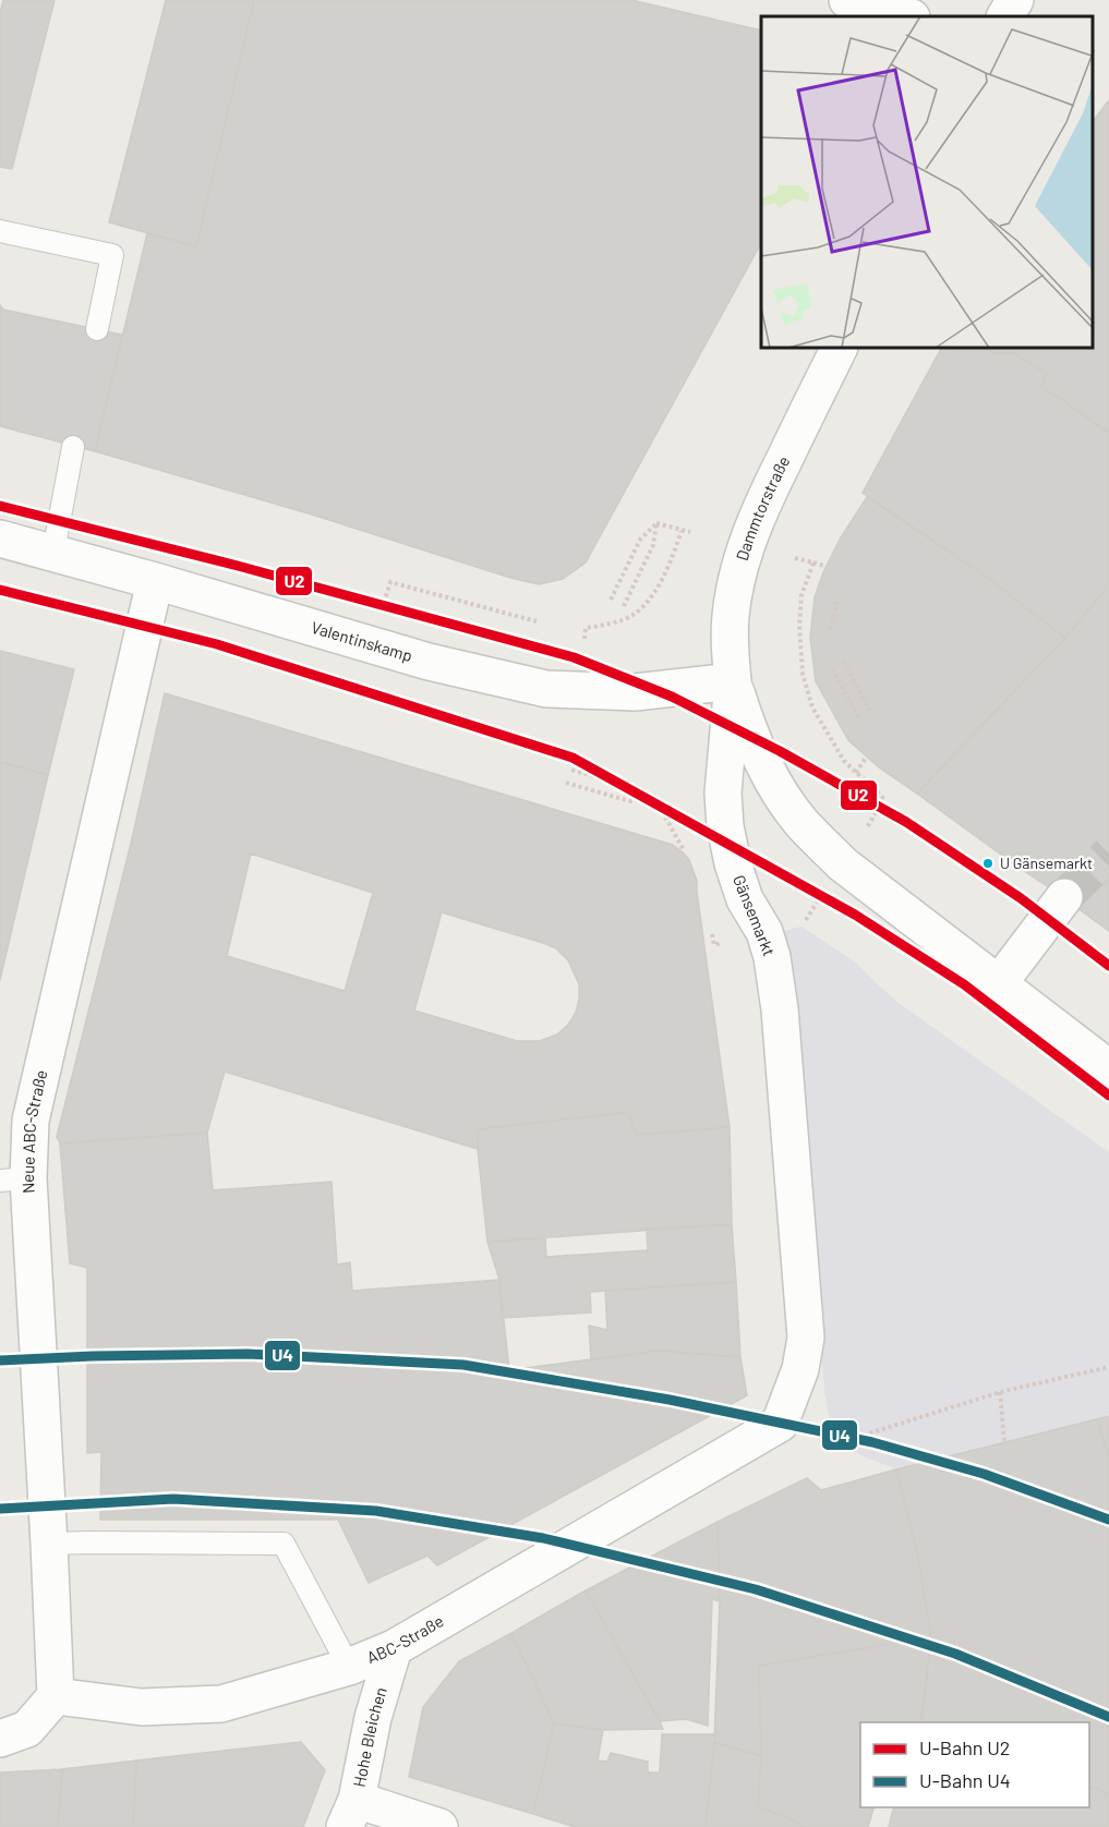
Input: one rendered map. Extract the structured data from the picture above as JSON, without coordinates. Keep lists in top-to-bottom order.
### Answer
{
  "streets": {
    "street": [
      "Dammtorstraße",
      "Valentinskamp",
      "Gänsemarkt",
      "Neue ABC-Straße",
      "ABC-Straße",
      "Hohe Bleichen"
    ]
  },
  "crossings": [
    ["Dammtorstraße", "Valentinskamp"],
    ["Dammtorstraße", "Gänsemarkt"],
    ["Valentinskamp", "Gänsemarkt"],
    ["Valentinskamp", "Neue ABC-Straße"],
    ["Gänsemarkt", "ABC-Straße"],
    ["Neue ABC-Straße", "ABC-Straße"],
    ["ABC-Straße", "Hohe Bleichen"]
  ],
  "places": ["U Gänsemarkt"],
  "lines": ["metro line U2", "metro line U4"],
  "legend": ["U-Bahn U2", "U-Bahn U4"]
}
